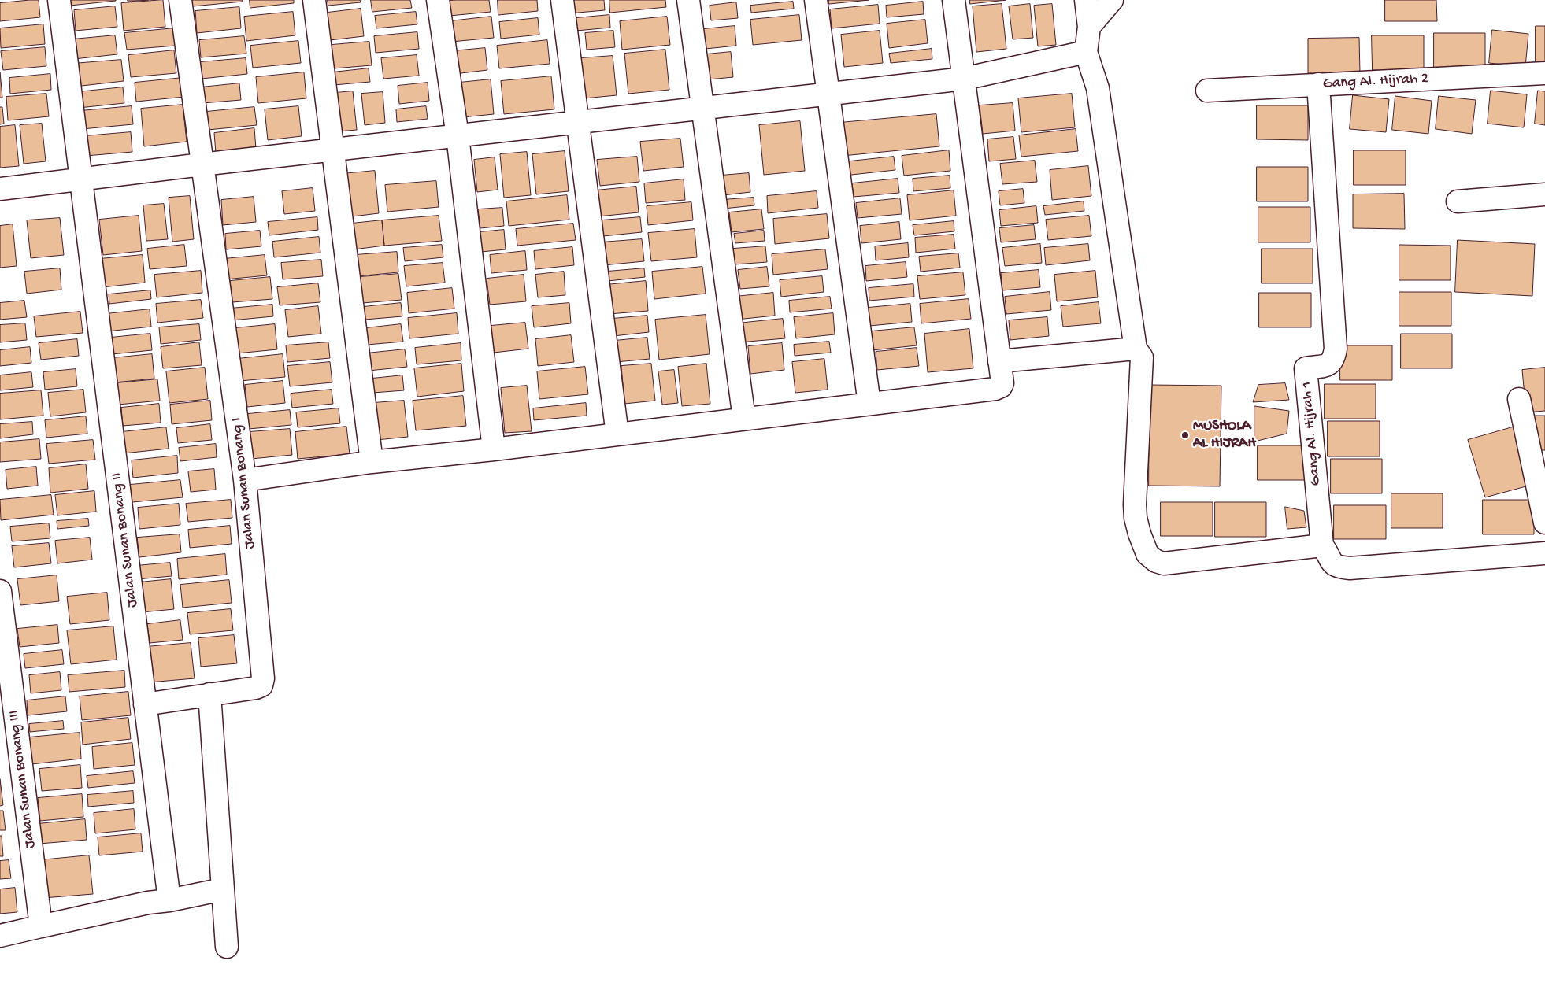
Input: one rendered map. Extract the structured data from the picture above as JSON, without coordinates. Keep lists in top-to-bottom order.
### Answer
{
  "streets": {
    "street": [
      "Gang Al. Hijrah 2",
      "Gang Al. Hijrah 1",
      "Jalan Sunan Bonang I",
      "Jalan Sunan Bonang II",
      "Jalan Sunan Bonang III"
    ]
  },
  "crossings": [
    ["Gang Al. Hijrah 2", "Gang Al. Hijrah 1"],
    ["Jalan Sunan Bonang I", "Jalan Sunan Bonang II"]
  ],
  "places": ["MUSHOLA AL HIJRAH"]
}
